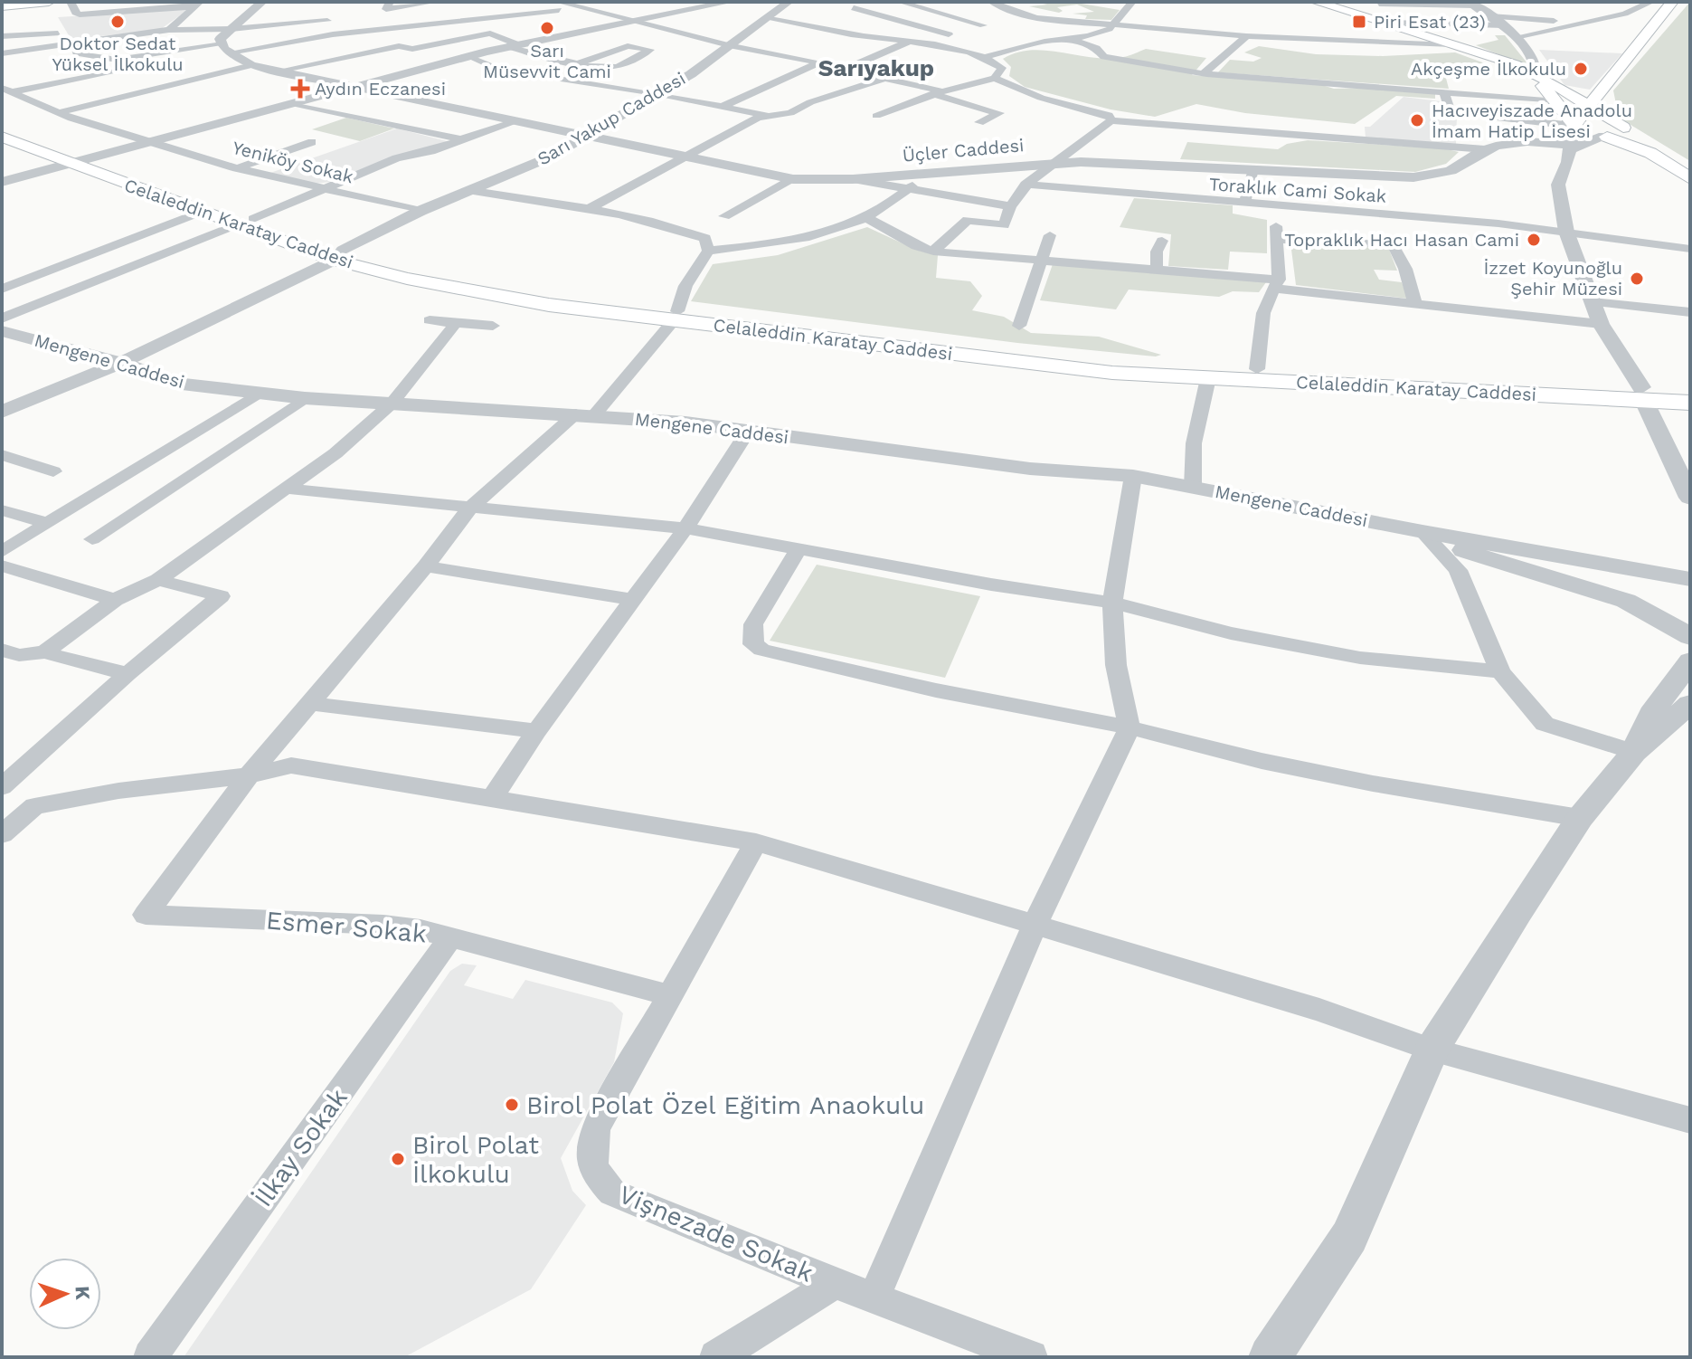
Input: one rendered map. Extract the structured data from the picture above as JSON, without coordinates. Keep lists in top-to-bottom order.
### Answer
{
  "streets": {
    "main road": ["Celaleddin Karatay Caddesi"],
    "street": [
      "Sarı Yakup Caddesi",
      "Üçler Caddesi",
      "Yeniköy Sokak",
      "Toraklık Cami Sokak",
      "Mengene Caddesi",
      "Esmer Sokak",
      "İlkay Sokak",
      "Vişnezade Sokak"
    ]
  },
  "crossings": [
    ["Sarı Yakup Caddesi", "Üçler Caddesi"],
    ["Sarı Yakup Caddesi", "Yeniköy Sokak"],
    ["Sarı Yakup Caddesi", "Celaleddin Karatay Caddesi"],
    ["Sarı Yakup Caddesi", "Mengene Caddesi"],
    ["Esmer Sokak", "İlkay Sokak"],
    ["Esmer Sokak", "Vişnezade Sokak"]
  ],
  "districts": ["Sarıyakup"],
  "places": {
    "other": [
      "Doktor Sedat Yüksel İlkokulu",
      "Sarı Müsevvit Cami",
      "Akçeşme İlkokulu",
      "Hacıveyiszade Anadolu İmam Hatip Lisesi",
      "Topraklık Hacı Hasan Cami",
      "İzzet Koyunoğlu Şehir Müzesi",
      "Birol Polat Özel Eğitim Anaokulu",
      "Birol Polat İlkokulu"
    ],
    "transit": ["Piri Esat (23)"],
    "health": ["Aydın Eczanesi"]
  },
  "north": "right"
}
